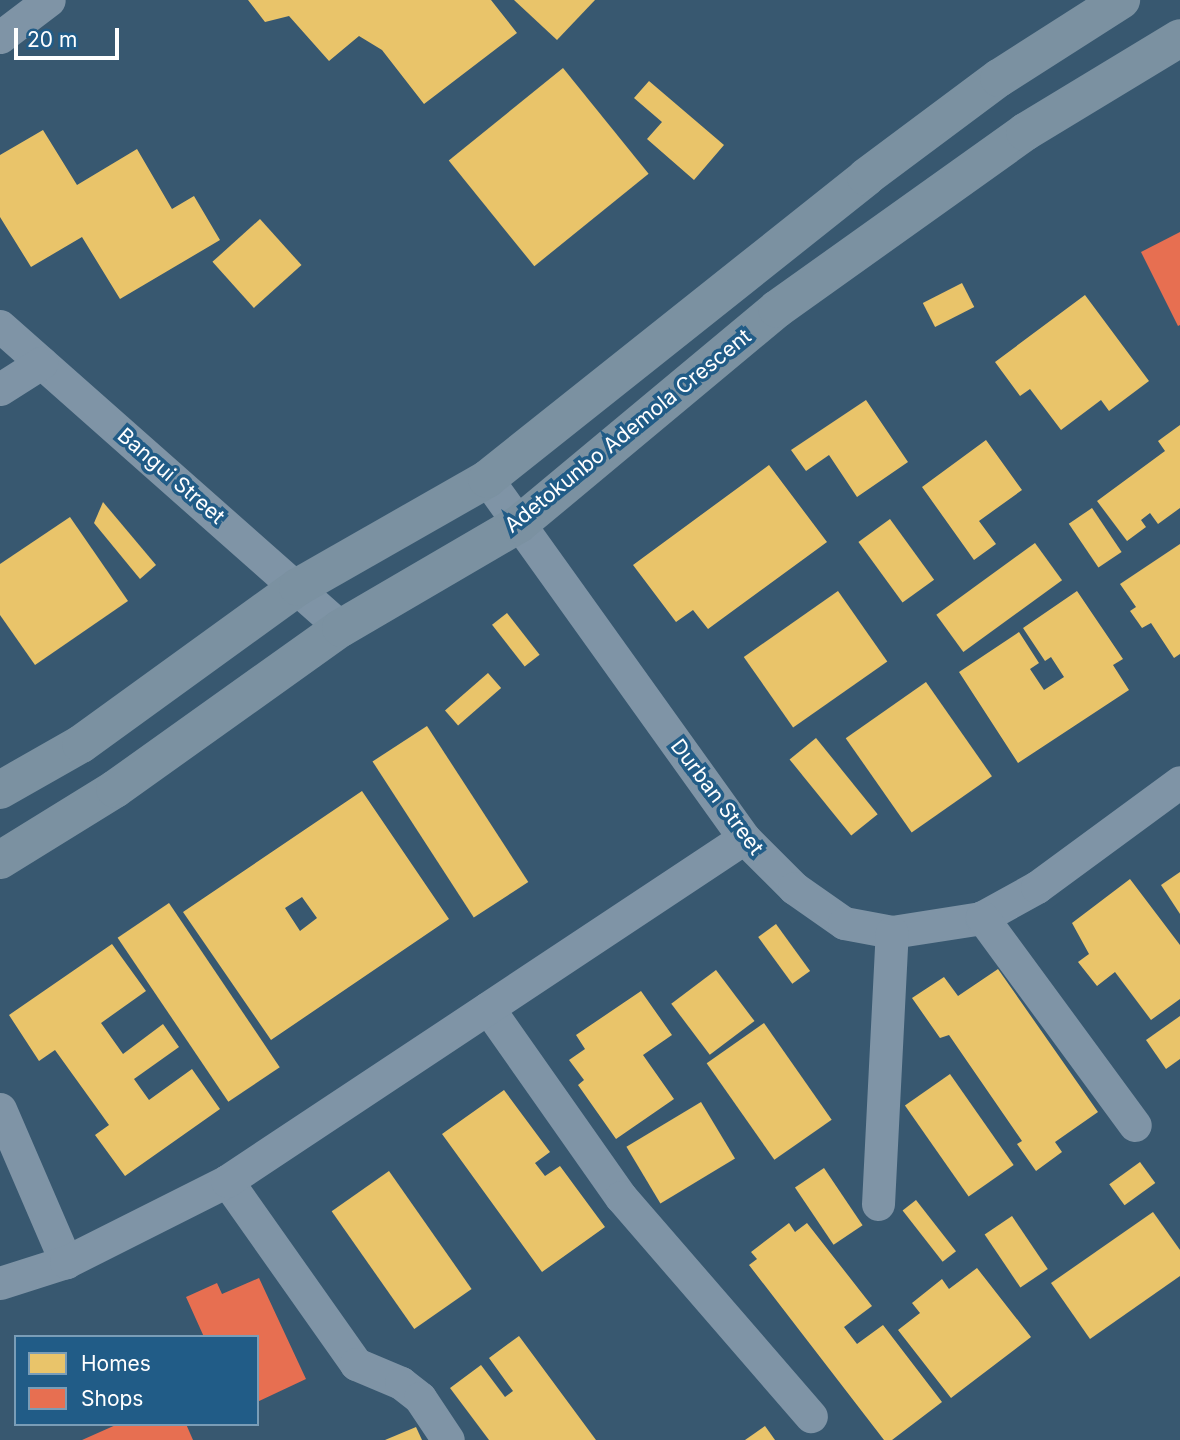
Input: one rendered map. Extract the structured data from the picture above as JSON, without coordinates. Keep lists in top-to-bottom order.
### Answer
{
  "streets": {
    "main road": ["Adetokunbo Ademola Crescent"],
    "street": ["Bangui Street", "Durban Street"]
  },
  "crossings": [
    ["Adetokunbo Ademola Crescent", "Bangui Street"],
    ["Adetokunbo Ademola Crescent", "Durban Street"]
  ],
  "legend": ["Homes", "Shops"],
  "scale_bar": "20 m"
}
